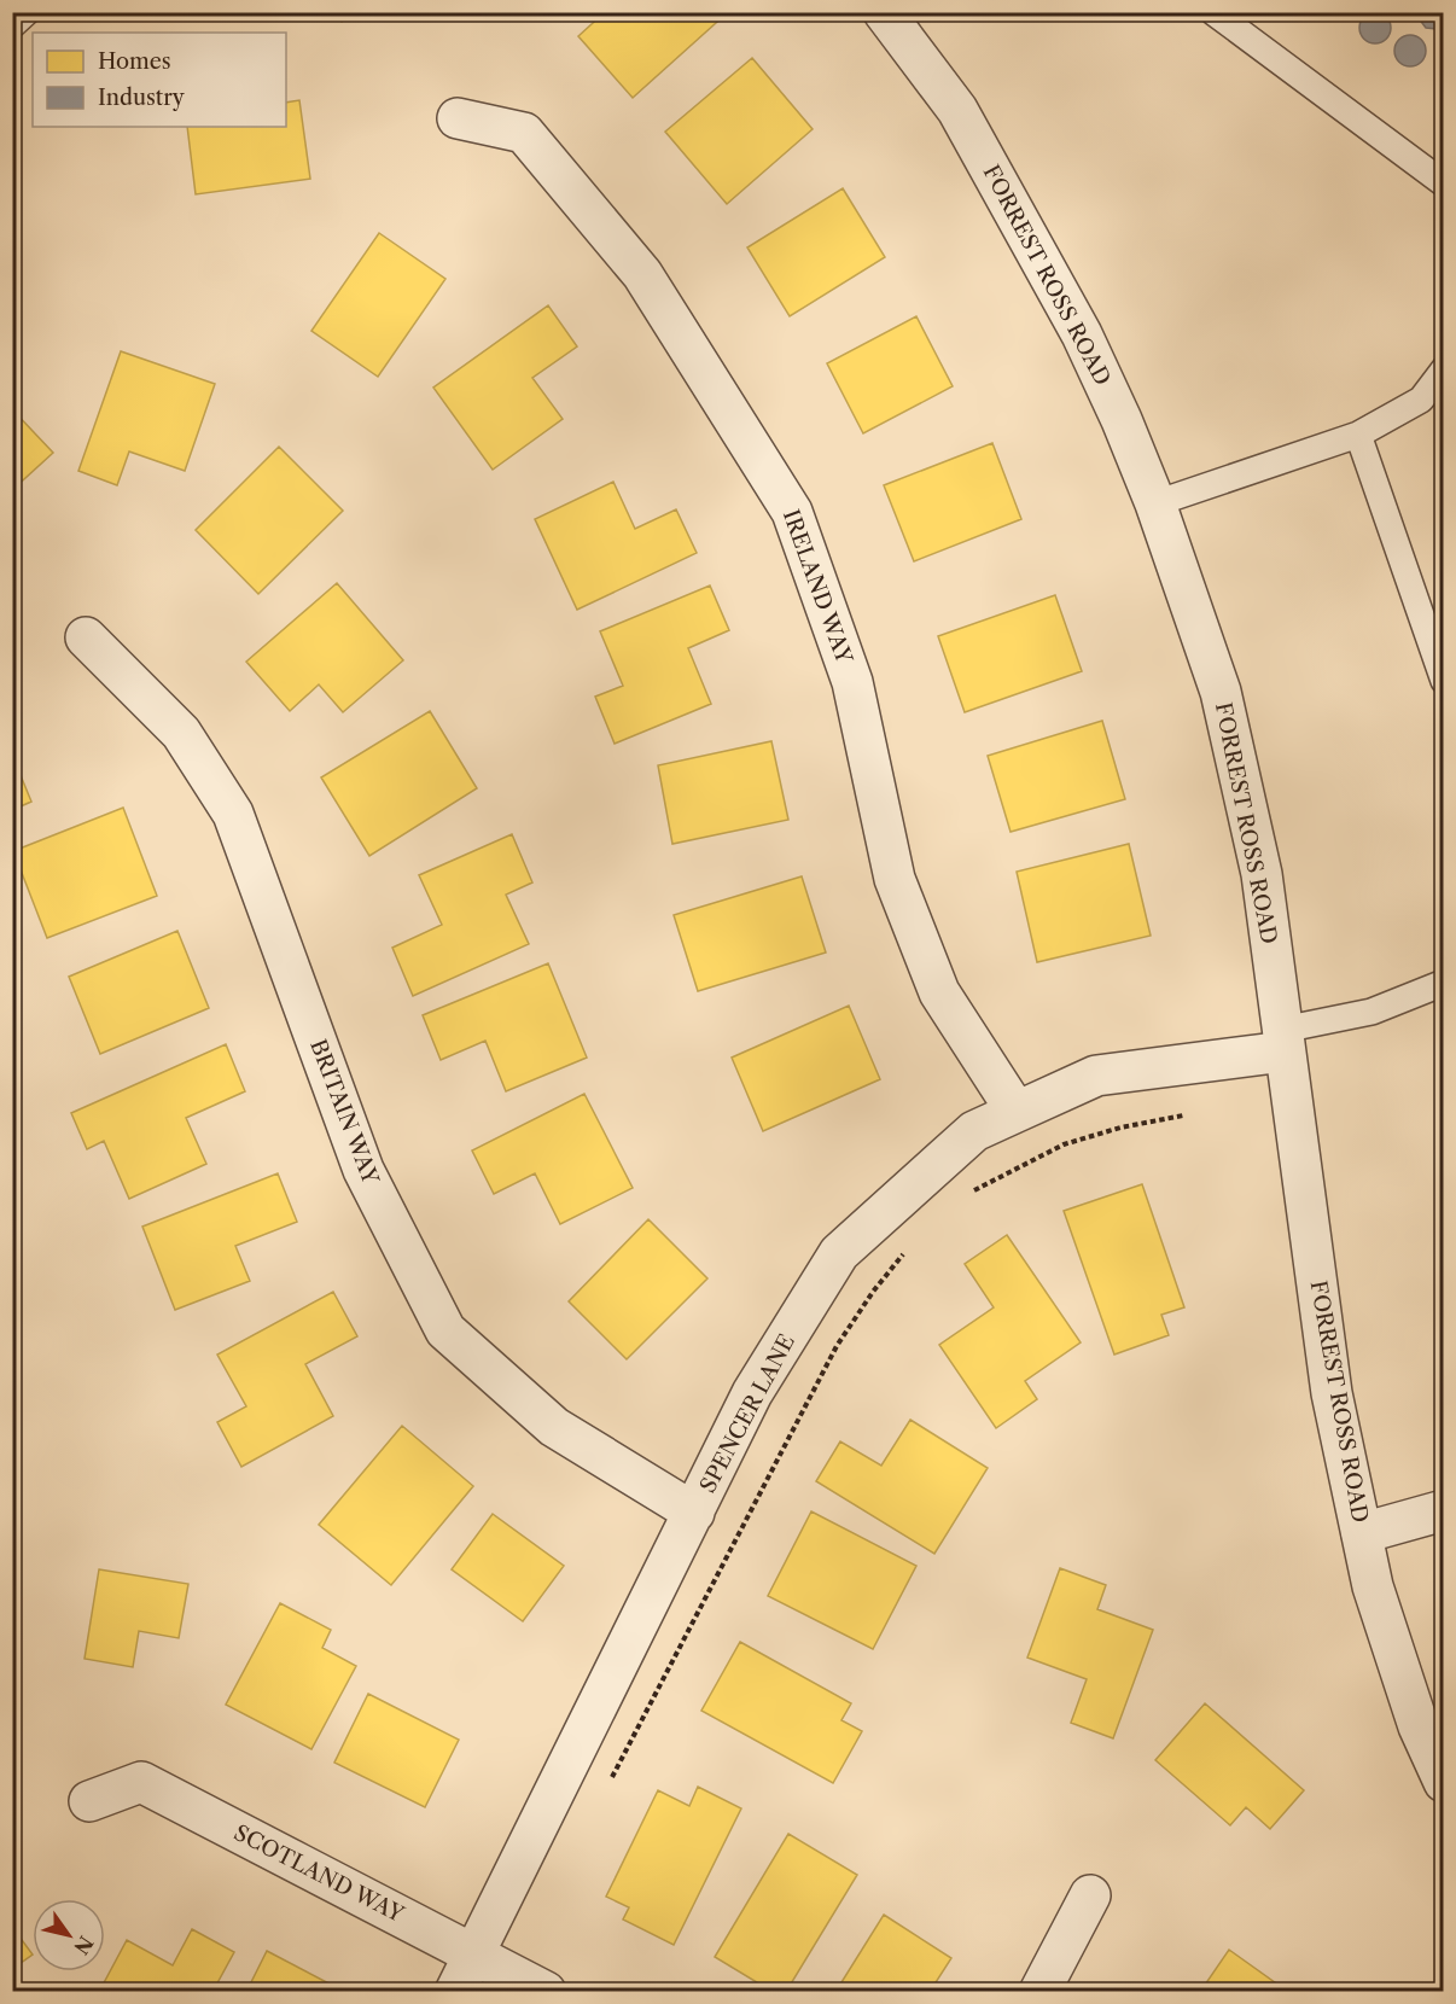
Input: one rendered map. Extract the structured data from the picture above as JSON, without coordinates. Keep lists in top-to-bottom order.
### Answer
{
  "streets": {
    "street": [
      "FORREST ROSS ROAD",
      "IRELAND WAY",
      "BRITAIN WAY",
      "SPENCER LANE",
      "SCOTLAND WAY"
    ]
  },
  "crossings": [
    ["FORREST ROSS ROAD", "SPENCER LANE"],
    ["IRELAND WAY", "SPENCER LANE"],
    ["BRITAIN WAY", "SPENCER LANE"],
    ["SPENCER LANE", "SCOTLAND WAY"]
  ],
  "legend": ["Homes", "Industry"],
  "north": "bottom right"
}
